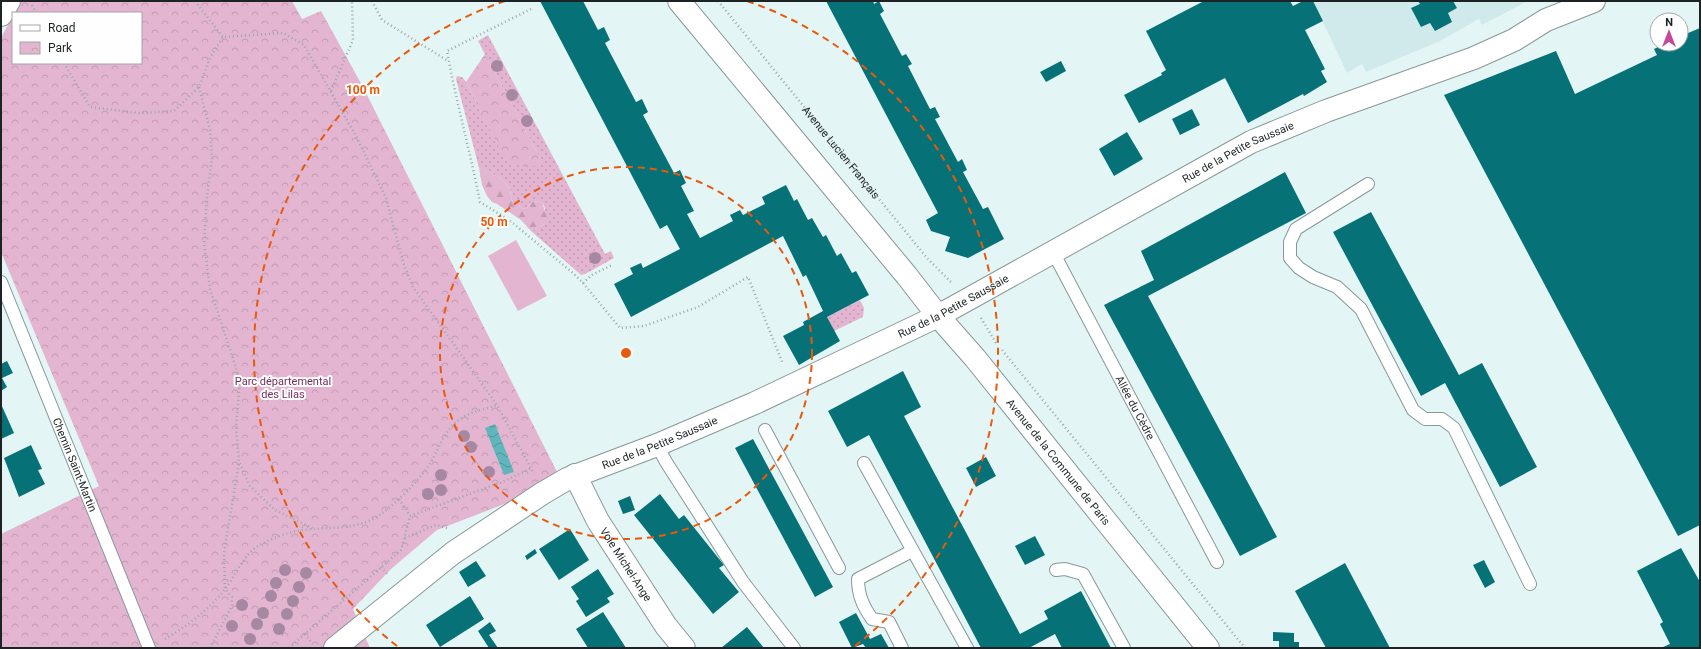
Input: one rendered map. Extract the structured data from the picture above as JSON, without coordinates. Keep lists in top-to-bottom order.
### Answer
{
  "streets": {
    "street": ["Rue de la Petite Saussaie", "Avenue de la Commune de Paris", "Voie Michel-Ange"],
    "lane": ["Allée du Cèdre", "Chemin Saint-Martin"],
    "path": ["Avenue Lucien Français"]
  },
  "crossings": [
    ["Avenue Lucien Français", "Rue de la Petite Saussaie"],
    ["Rue de la Petite Saussaie", "Allée du Cèdre"],
    ["Rue de la Petite Saussaie", "Avenue de la Commune de Paris"],
    ["Rue de la Petite Saussaie", "Voie Michel-Ange"]
  ],
  "parks": ["Parc départemental des Lilas"],
  "legend": ["Road", "Park"],
  "north": "top",
  "rings": ["100 m", "50 m"]
}
